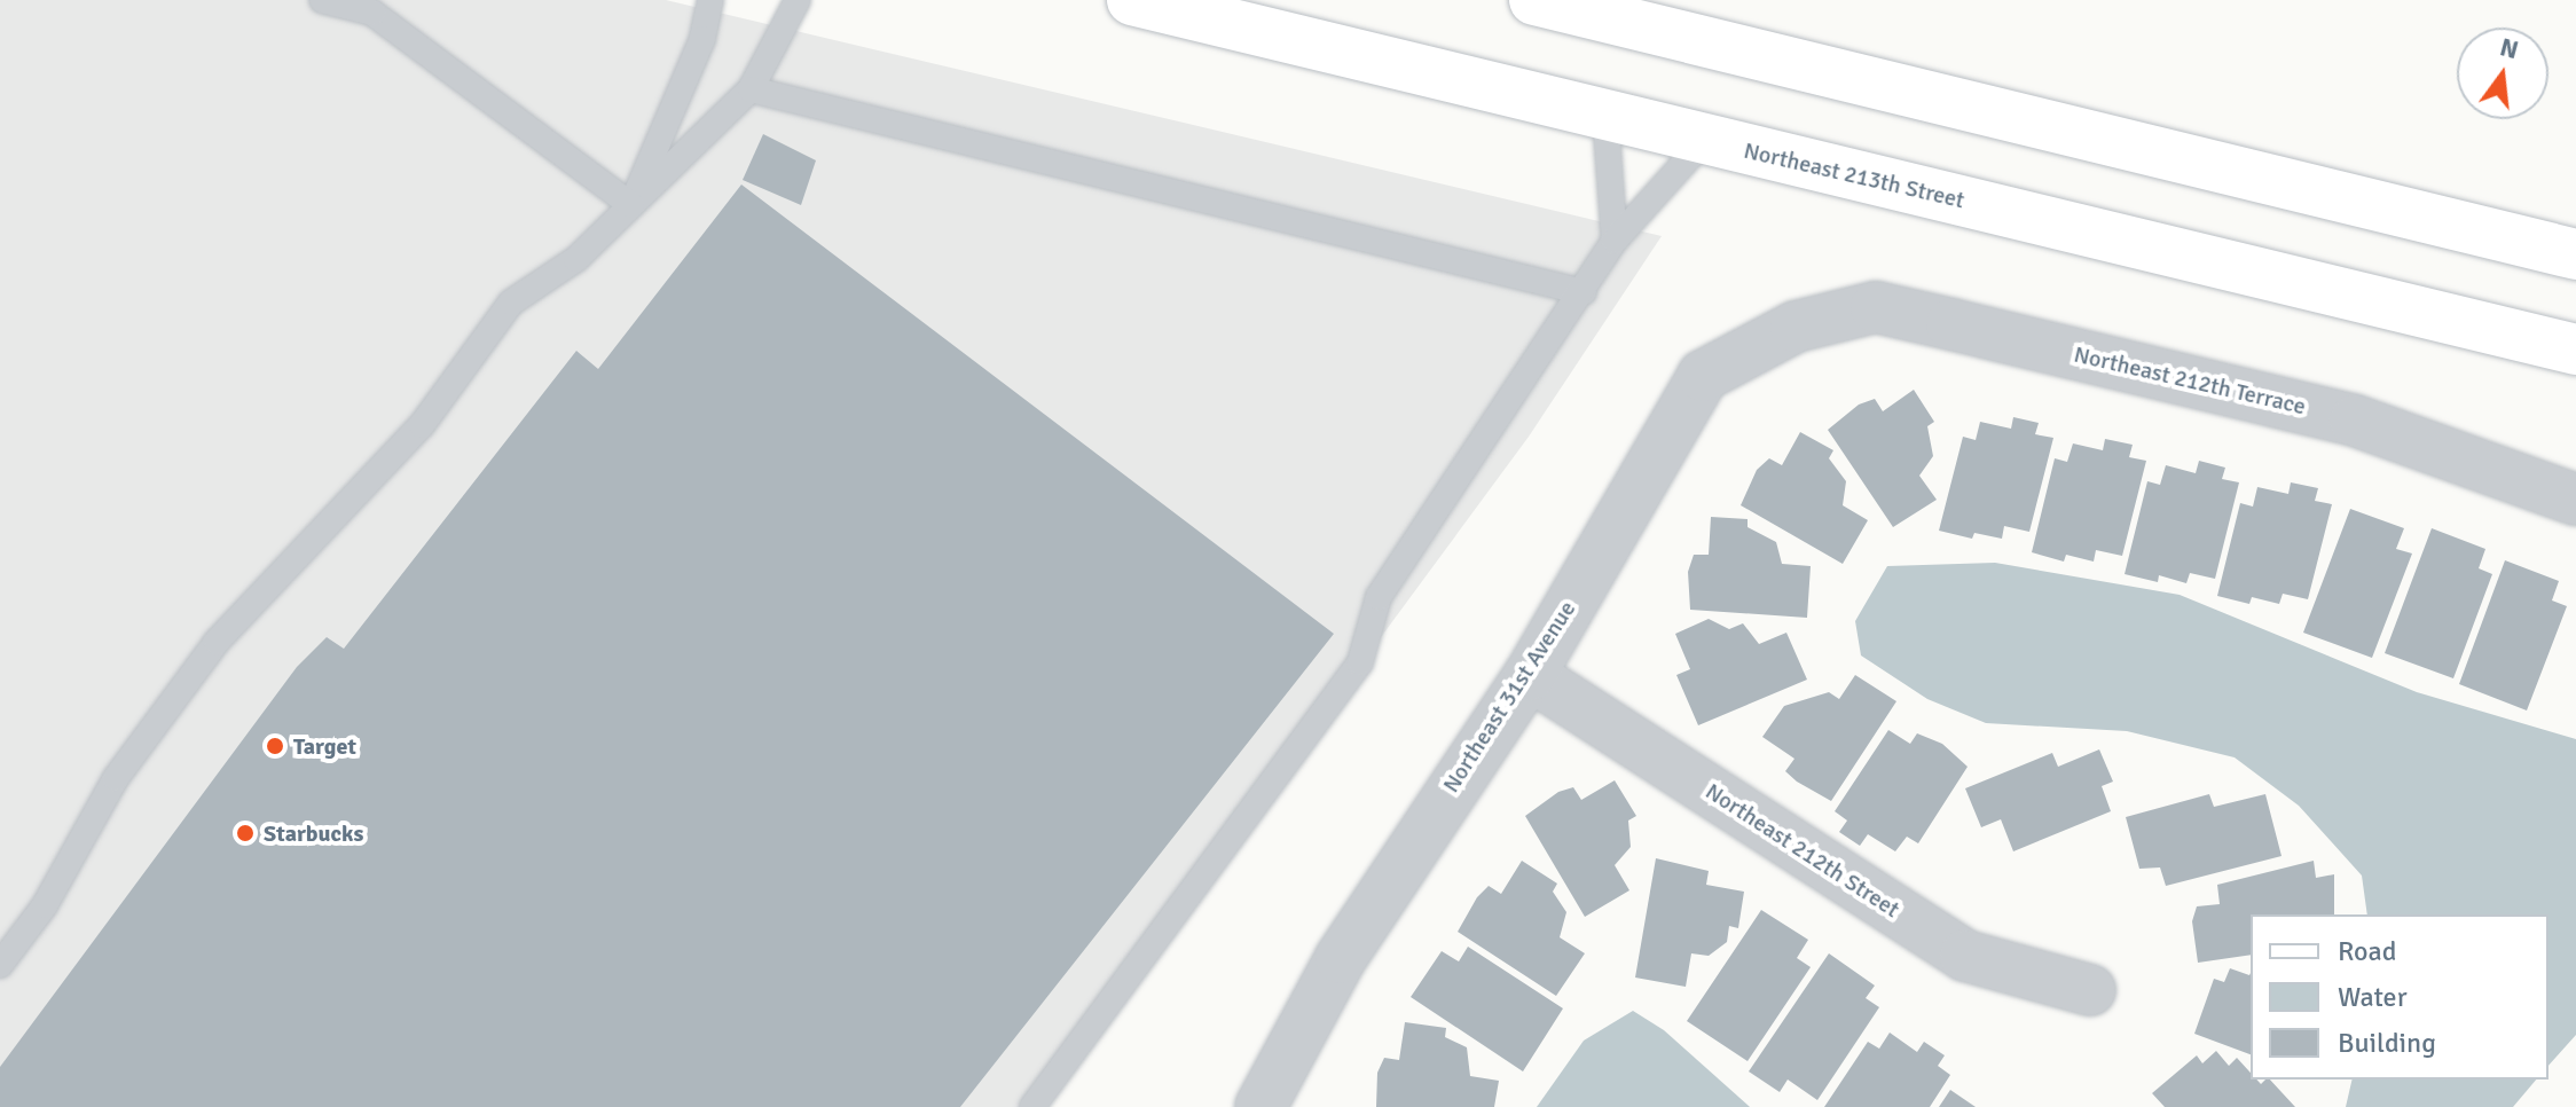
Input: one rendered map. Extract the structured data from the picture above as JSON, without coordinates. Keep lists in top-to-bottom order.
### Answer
{
  "streets": {
    "street": [
      "Northeast 213th Street",
      "Northeast 212th Terrace",
      "Northeast 31st Avenue",
      "Northeast 212th Street"
    ]
  },
  "crossings": [
    ["Northeast 212th Terrace", "Northeast 31st Avenue"],
    ["Northeast 31st Avenue", "Northeast 212th Street"]
  ],
  "places": ["Target", "Starbucks"],
  "legend": ["Road", "Water", "Building"],
  "north": "top"
}
